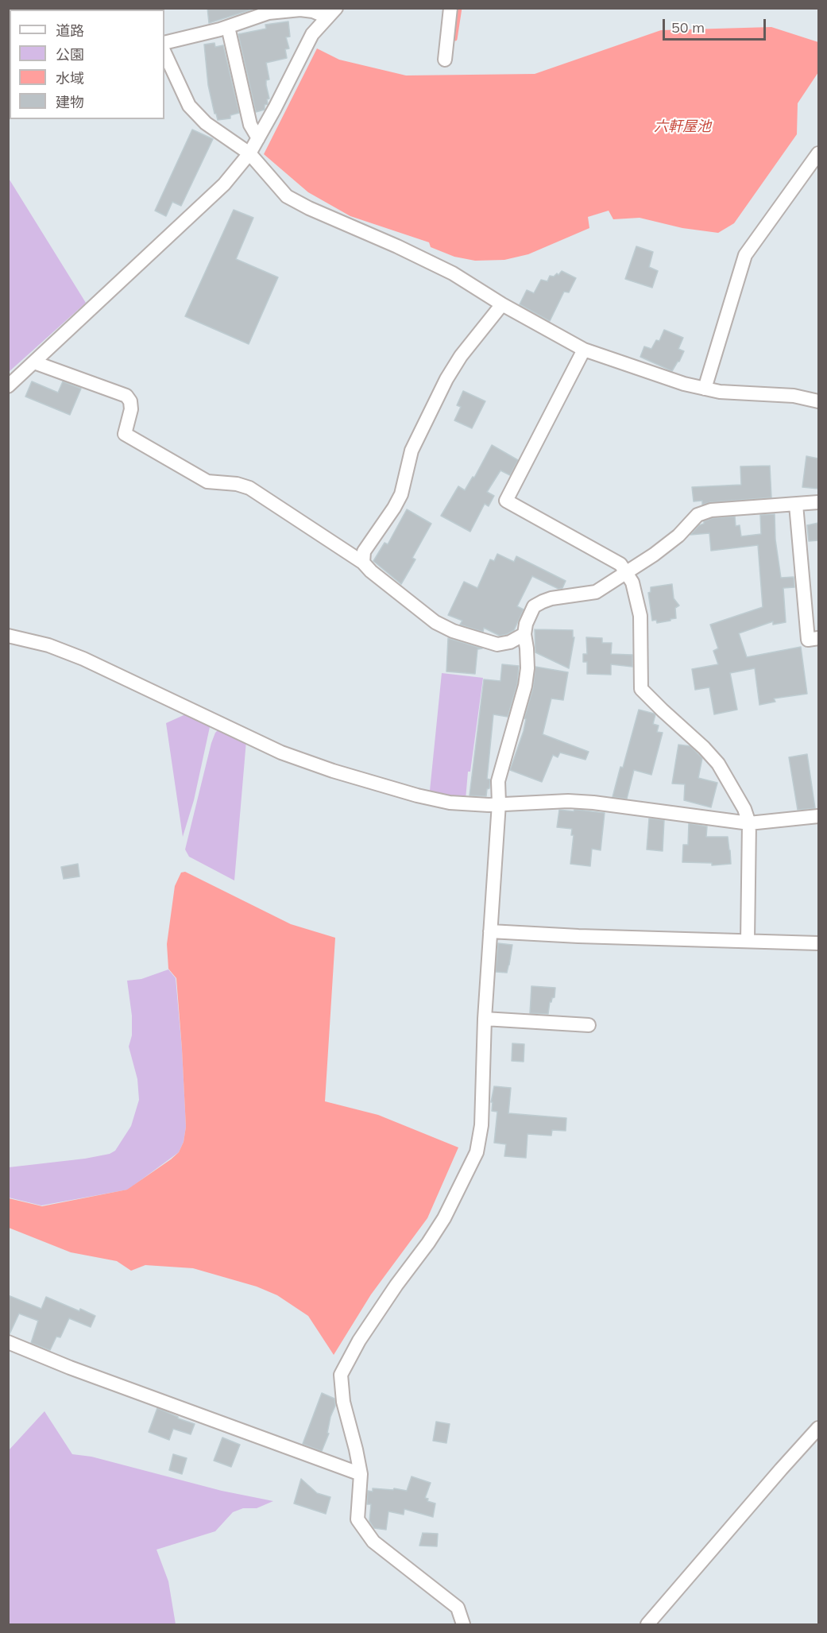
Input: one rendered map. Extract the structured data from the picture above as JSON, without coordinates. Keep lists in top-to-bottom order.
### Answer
{
  "water": ["六軒屋池"],
  "legend": [
    "道路",
    "公園",
    "水域",
    "建物"
  ],
  "scale_bar": "50 m"
}
